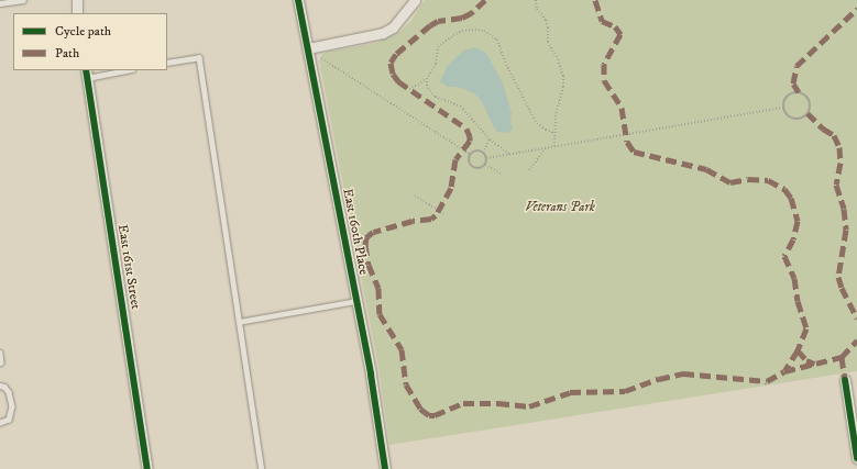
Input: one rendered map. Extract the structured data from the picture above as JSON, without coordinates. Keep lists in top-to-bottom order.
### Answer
{
  "streets": {
    "street": ["East 160th Place", "East 161st Street"]
  },
  "parks": ["Veterans Park"],
  "legend": ["Cycle path", "Path"]
}
